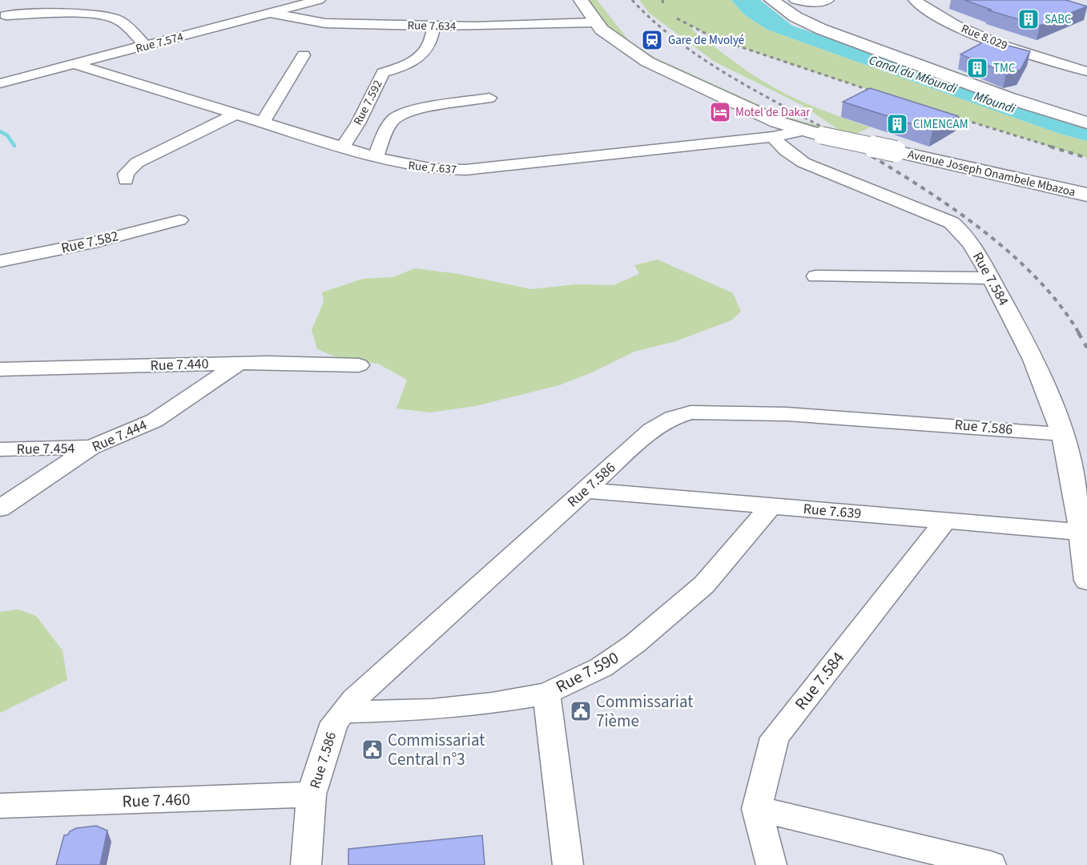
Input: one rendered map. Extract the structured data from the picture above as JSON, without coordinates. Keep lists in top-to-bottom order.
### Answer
{
  "streets": {
    "main road": ["Avenue Joseph Onambele Mbazoa"],
    "street": [
      "Rue 7.634",
      "Rue 8.029",
      "Rue 7.574",
      "Rue 7.592",
      "Rue 7.637",
      "Rue 7.582",
      "Rue 7.584",
      "Rue 7.440",
      "Rue 7.586",
      "Rue 7.444",
      "Rue 7.454",
      "Rue 7.639",
      "Rue 7.590",
      "Rue 7.460"
    ]
  },
  "crossings": [
    ["Rue 7.634", "Rue 7.574"],
    ["Rue 7.634", "Rue 7.592"],
    ["Rue 7.634", "Avenue Joseph Onambele Mbazoa"],
    ["Rue 7.574", "Rue 7.637"],
    ["Rue 7.592", "Rue 7.637"],
    ["Rue 7.637", "Avenue Joseph Onambele Mbazoa"],
    ["Rue 7.637", "Rue 7.584"],
    ["Rue 7.584", "Rue 7.586"],
    ["Rue 7.584", "Rue 7.639"],
    ["Rue 7.440", "Rue 7.444"],
    ["Rue 7.586", "Rue 7.639"],
    ["Rue 7.586", "Rue 7.590"],
    ["Rue 7.586", "Rue 7.460"],
    ["Rue 7.444", "Rue 7.454"],
    ["Rue 7.639", "Rue 7.590"]
  ],
  "water": ["Canal du Mfoundi", "Mfoundi"],
  "places": {
    "building": ["SABC", "TMC", "CIMENCAM"],
    "station": ["Gare de Mvolyé"],
    "hotel": ["Motel de Dakar"],
    "public building": ["Commissariat 7ième", "Commissariat Central n°3"]
  }
}
